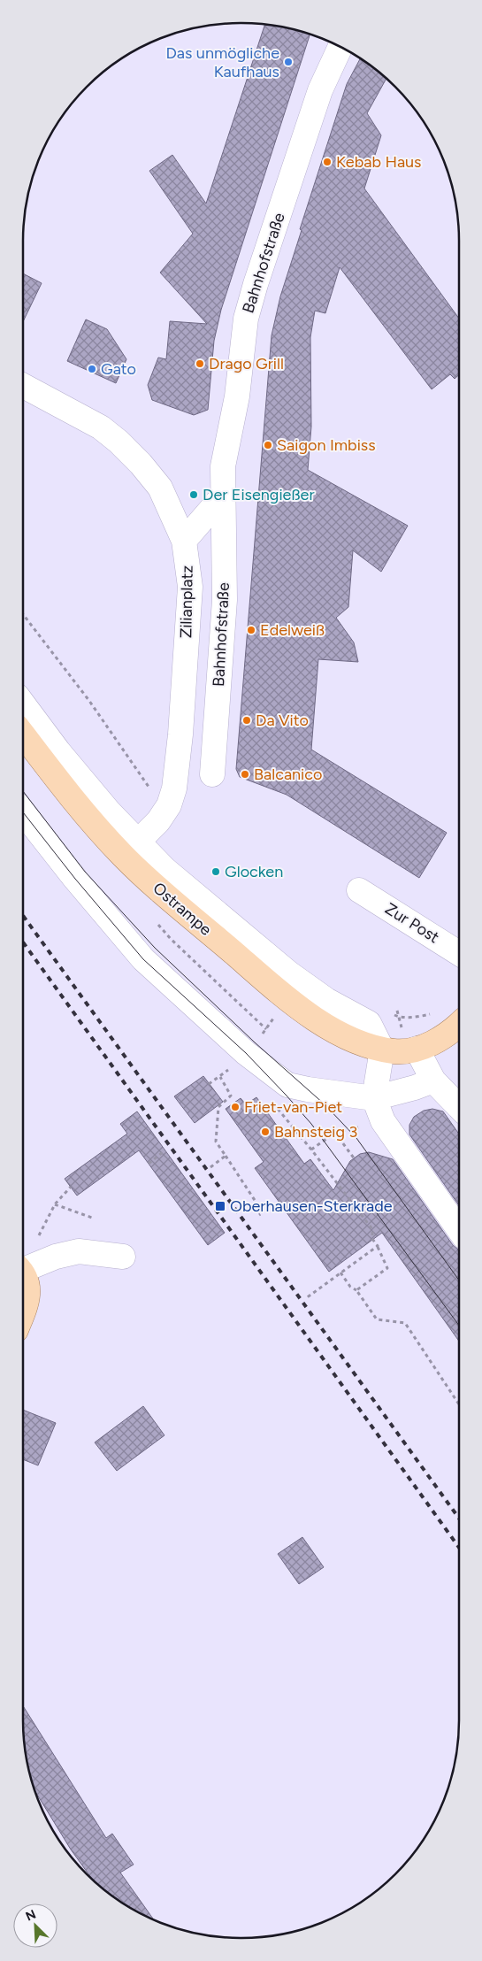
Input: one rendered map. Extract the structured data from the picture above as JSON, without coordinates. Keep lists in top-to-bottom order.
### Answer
{
  "streets": {
    "main road": ["Ostrampe"],
    "street": ["Bahnhofstraße", "Zilianplatz", "Zur Post"]
  },
  "crossings": [
    ["Zilianplatz", "Ostrampe"]
  ],
  "places": {
    "other": [
      "Das unmögliche Kaufhaus",
      "Kebab Haus",
      "Drago Grill",
      "Gato",
      "Saigon Imbiss",
      "Der Eisengießer",
      "Edelweiß",
      "Da Vito",
      "Balcanico",
      "Glocken",
      "Friet-van-Piet",
      "Bahnsteig 3"
    ],
    "transit": ["Oberhausen-Sterkrade"]
  },
  "north": "top left"
}
